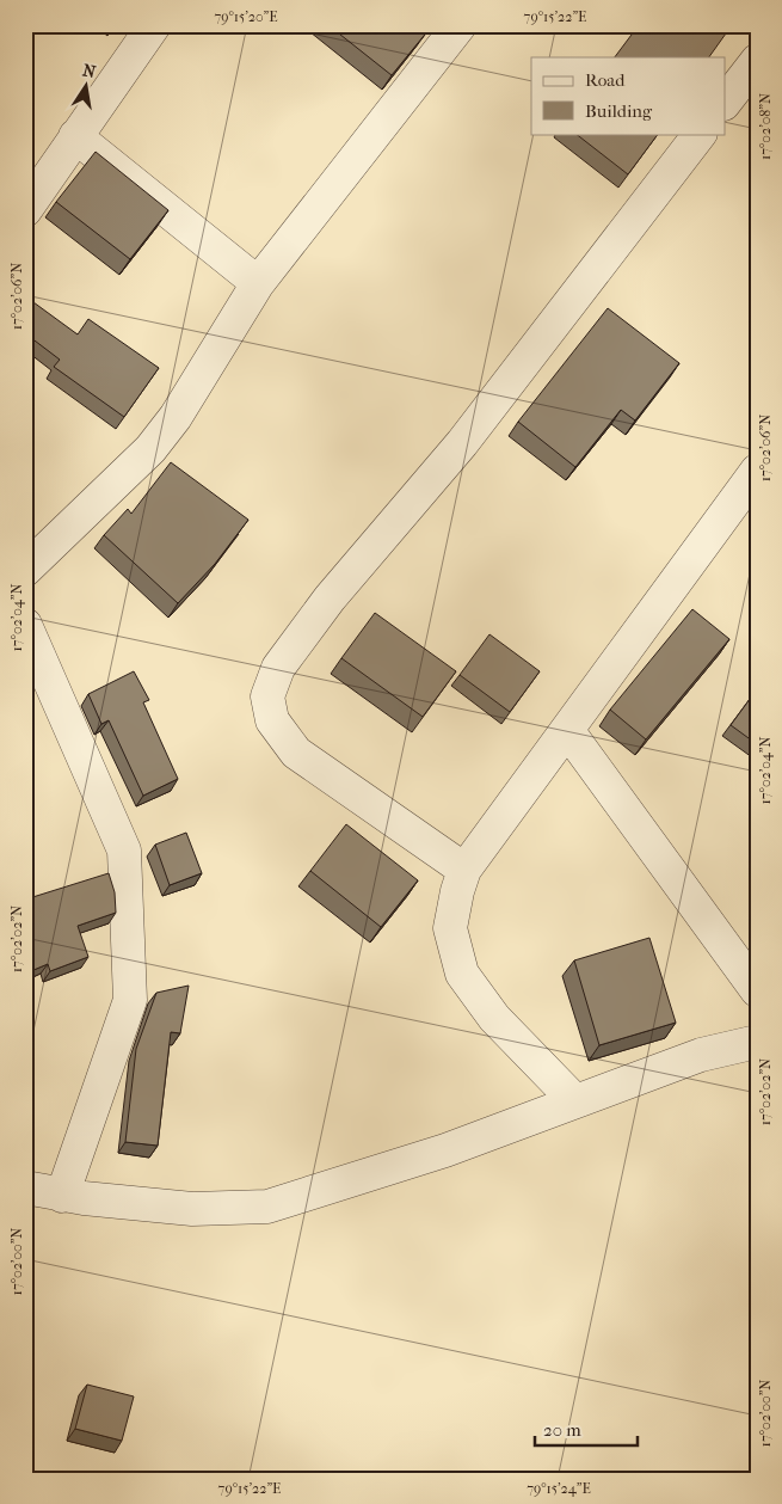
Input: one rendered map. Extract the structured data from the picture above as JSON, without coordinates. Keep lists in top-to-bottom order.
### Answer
{
  "legend": ["Road", "Building"],
  "scale_bar": "20 m",
  "north": "top",
  "coordinates": [
    "79°15'20\"E",
    "79°15'22\"E",
    "17°02'08\"N",
    "17°02'06\"N",
    "17°02'04\"N",
    "17°02'02\"N",
    "17°02'00\"N",
    "79°15'24\"E"
  ]
}
